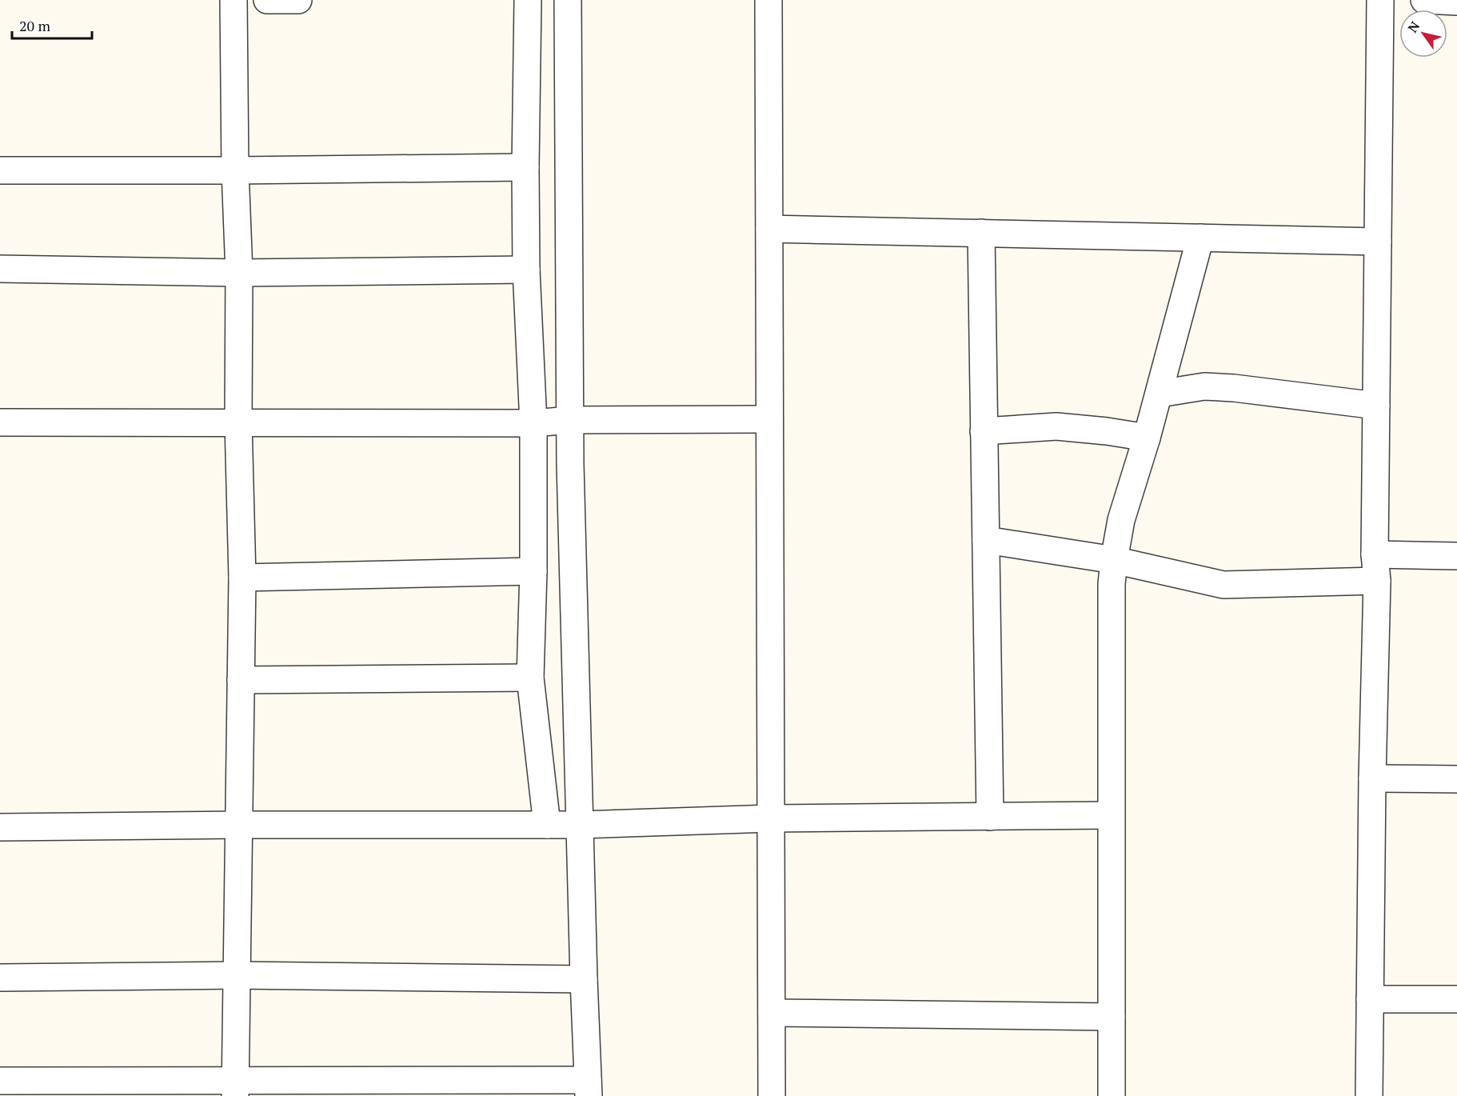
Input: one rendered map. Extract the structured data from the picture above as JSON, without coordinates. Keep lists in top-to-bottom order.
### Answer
{
  "scale_bar": "20 m",
  "north": "top left"
}
